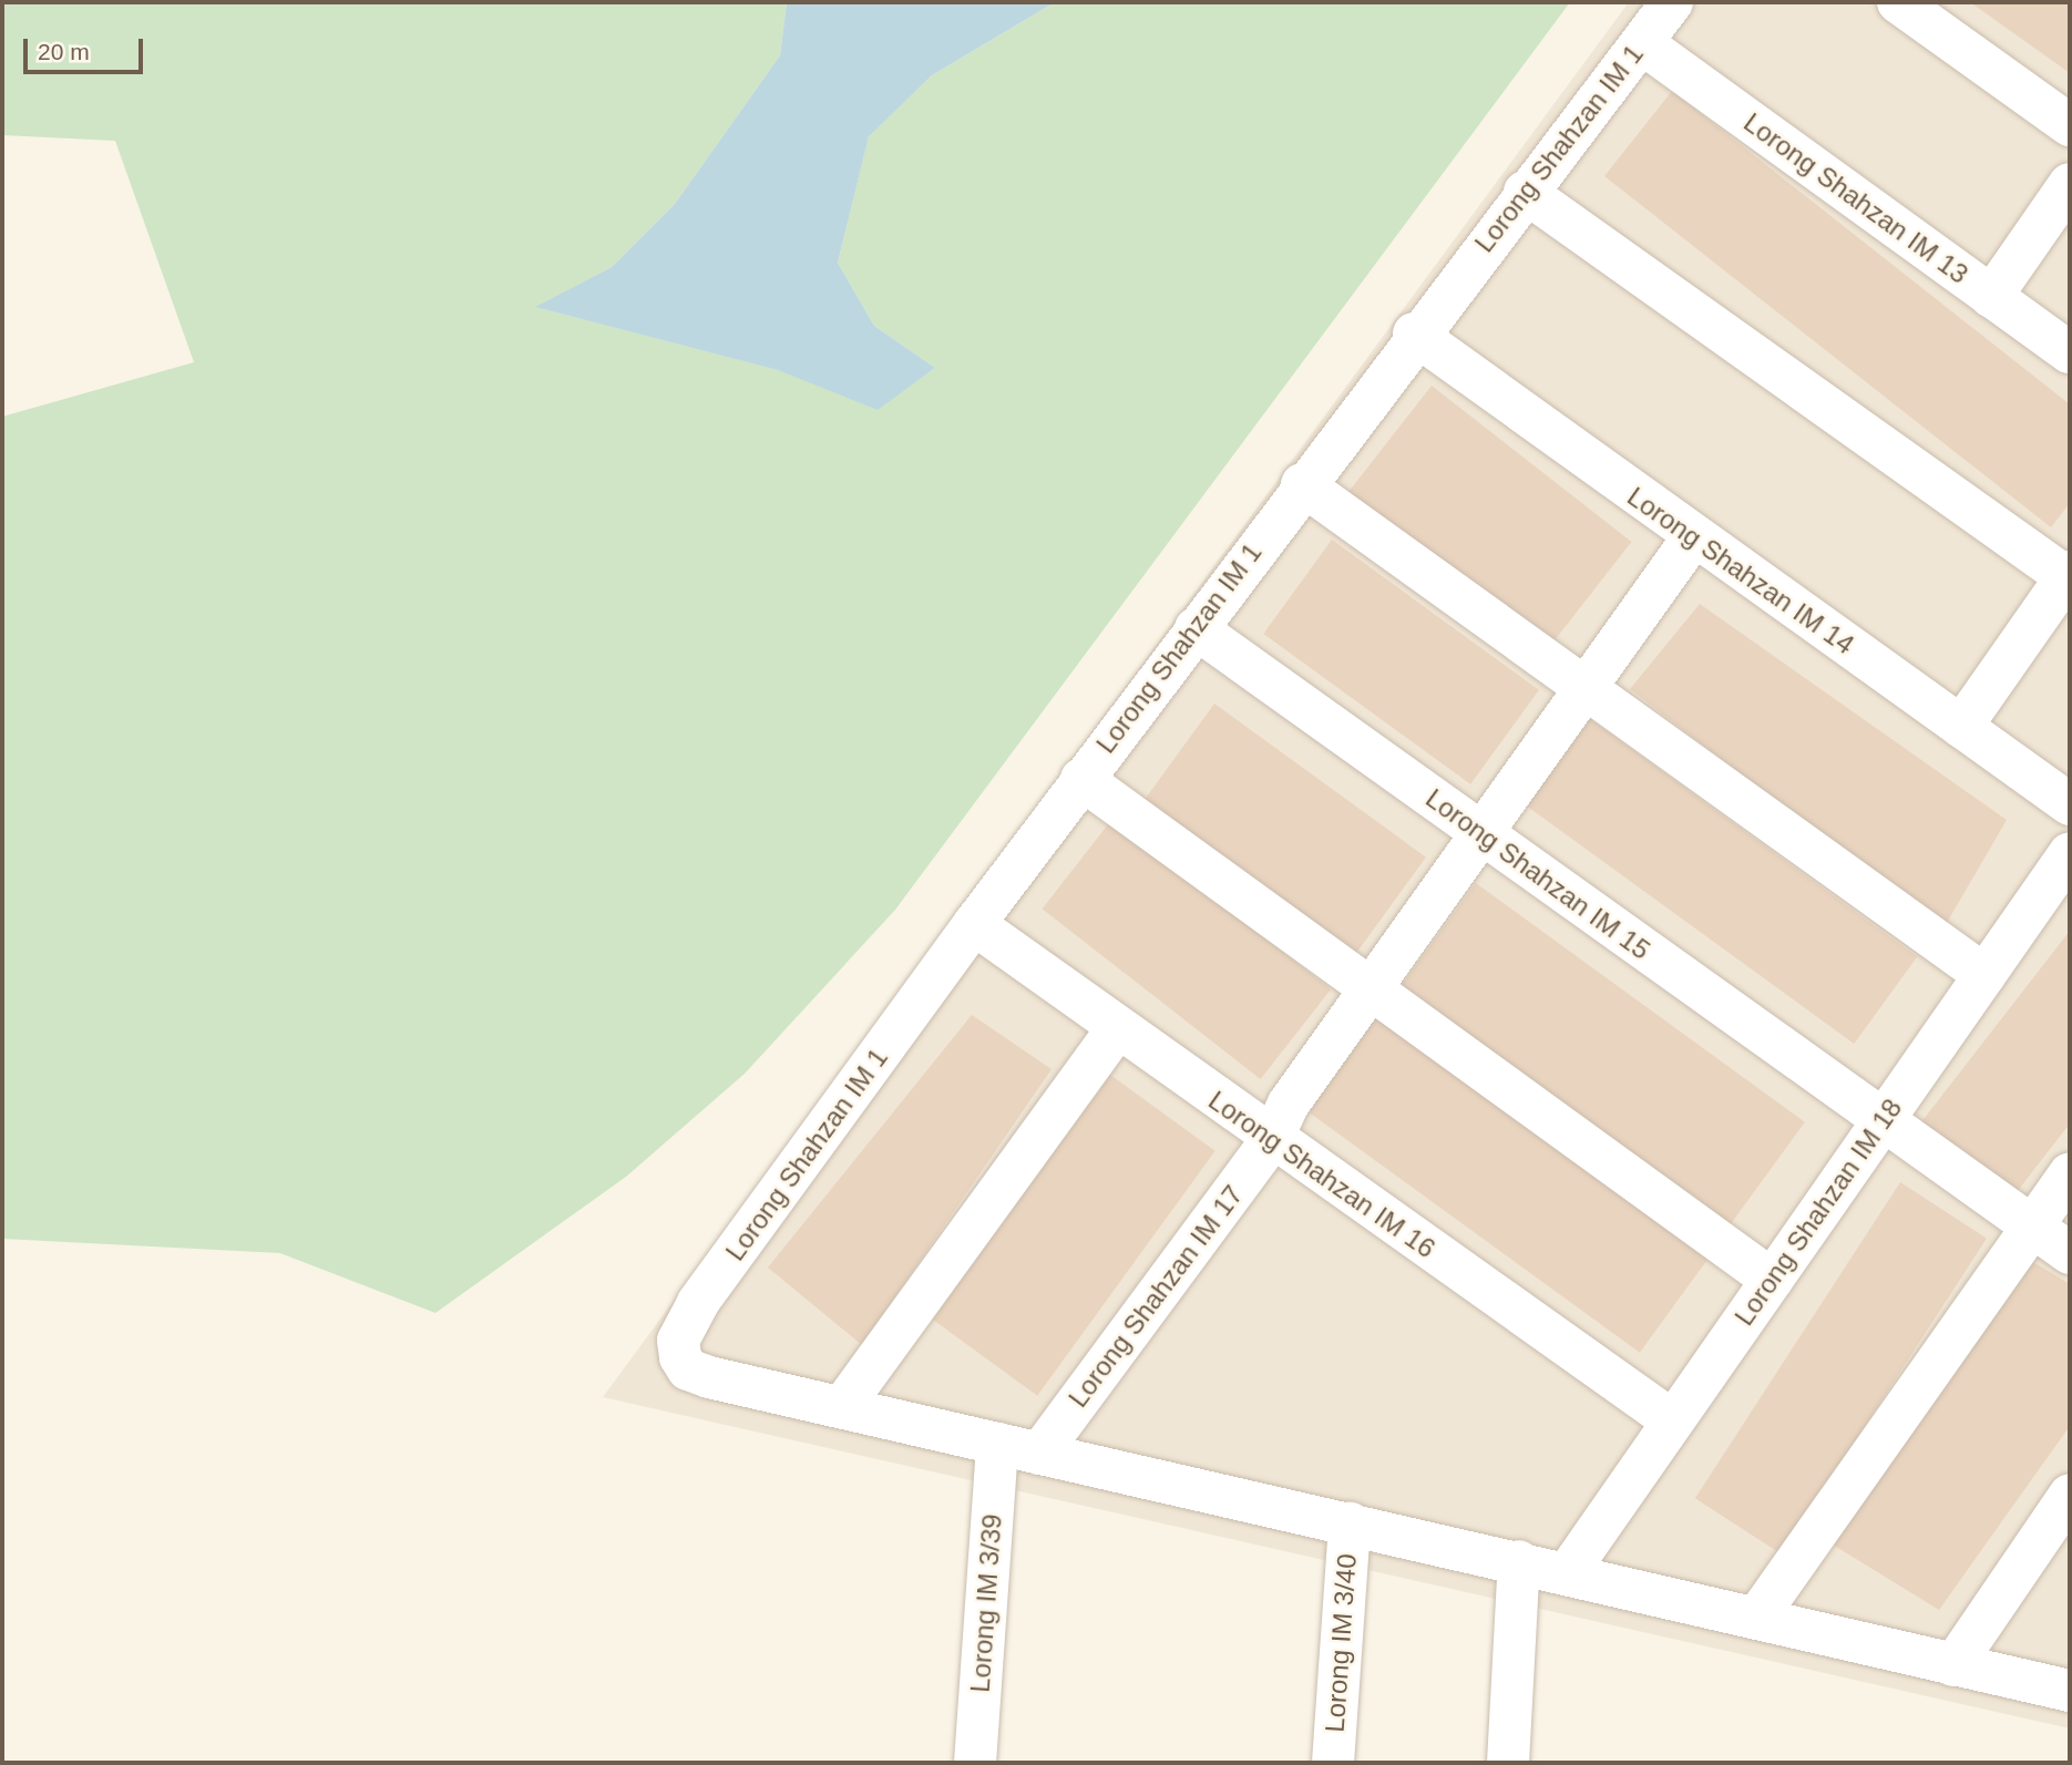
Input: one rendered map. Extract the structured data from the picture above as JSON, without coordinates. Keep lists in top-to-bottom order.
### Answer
{
  "streets": {
    "street": [
      "Lorong Shahzan IM 1",
      "Lorong Shahzan IM 13",
      "Lorong Shahzan IM 14",
      "Lorong Shahzan IM 15",
      "Lorong Shahzan IM 16",
      "Lorong Shahzan IM 18",
      "Lorong Shahzan IM 17",
      "Lorong IM 3/39",
      "Lorong IM 3/40"
    ]
  },
  "crossings": [
    ["Lorong Shahzan IM 1", "Lorong Shahzan IM 13"],
    ["Lorong Shahzan IM 1", "Lorong Shahzan IM 14"],
    ["Lorong Shahzan IM 1", "Lorong Shahzan IM 15"],
    ["Lorong Shahzan IM 1", "Lorong Shahzan IM 16"],
    ["Lorong Shahzan IM 14", "Lorong Shahzan IM 17"],
    ["Lorong Shahzan IM 15", "Lorong Shahzan IM 18"],
    ["Lorong Shahzan IM 15", "Lorong Shahzan IM 17"],
    ["Lorong Shahzan IM 16", "Lorong Shahzan IM 18"],
    ["Lorong Shahzan IM 16", "Lorong Shahzan IM 17"]
  ],
  "scale_bar": "20 m"
}
